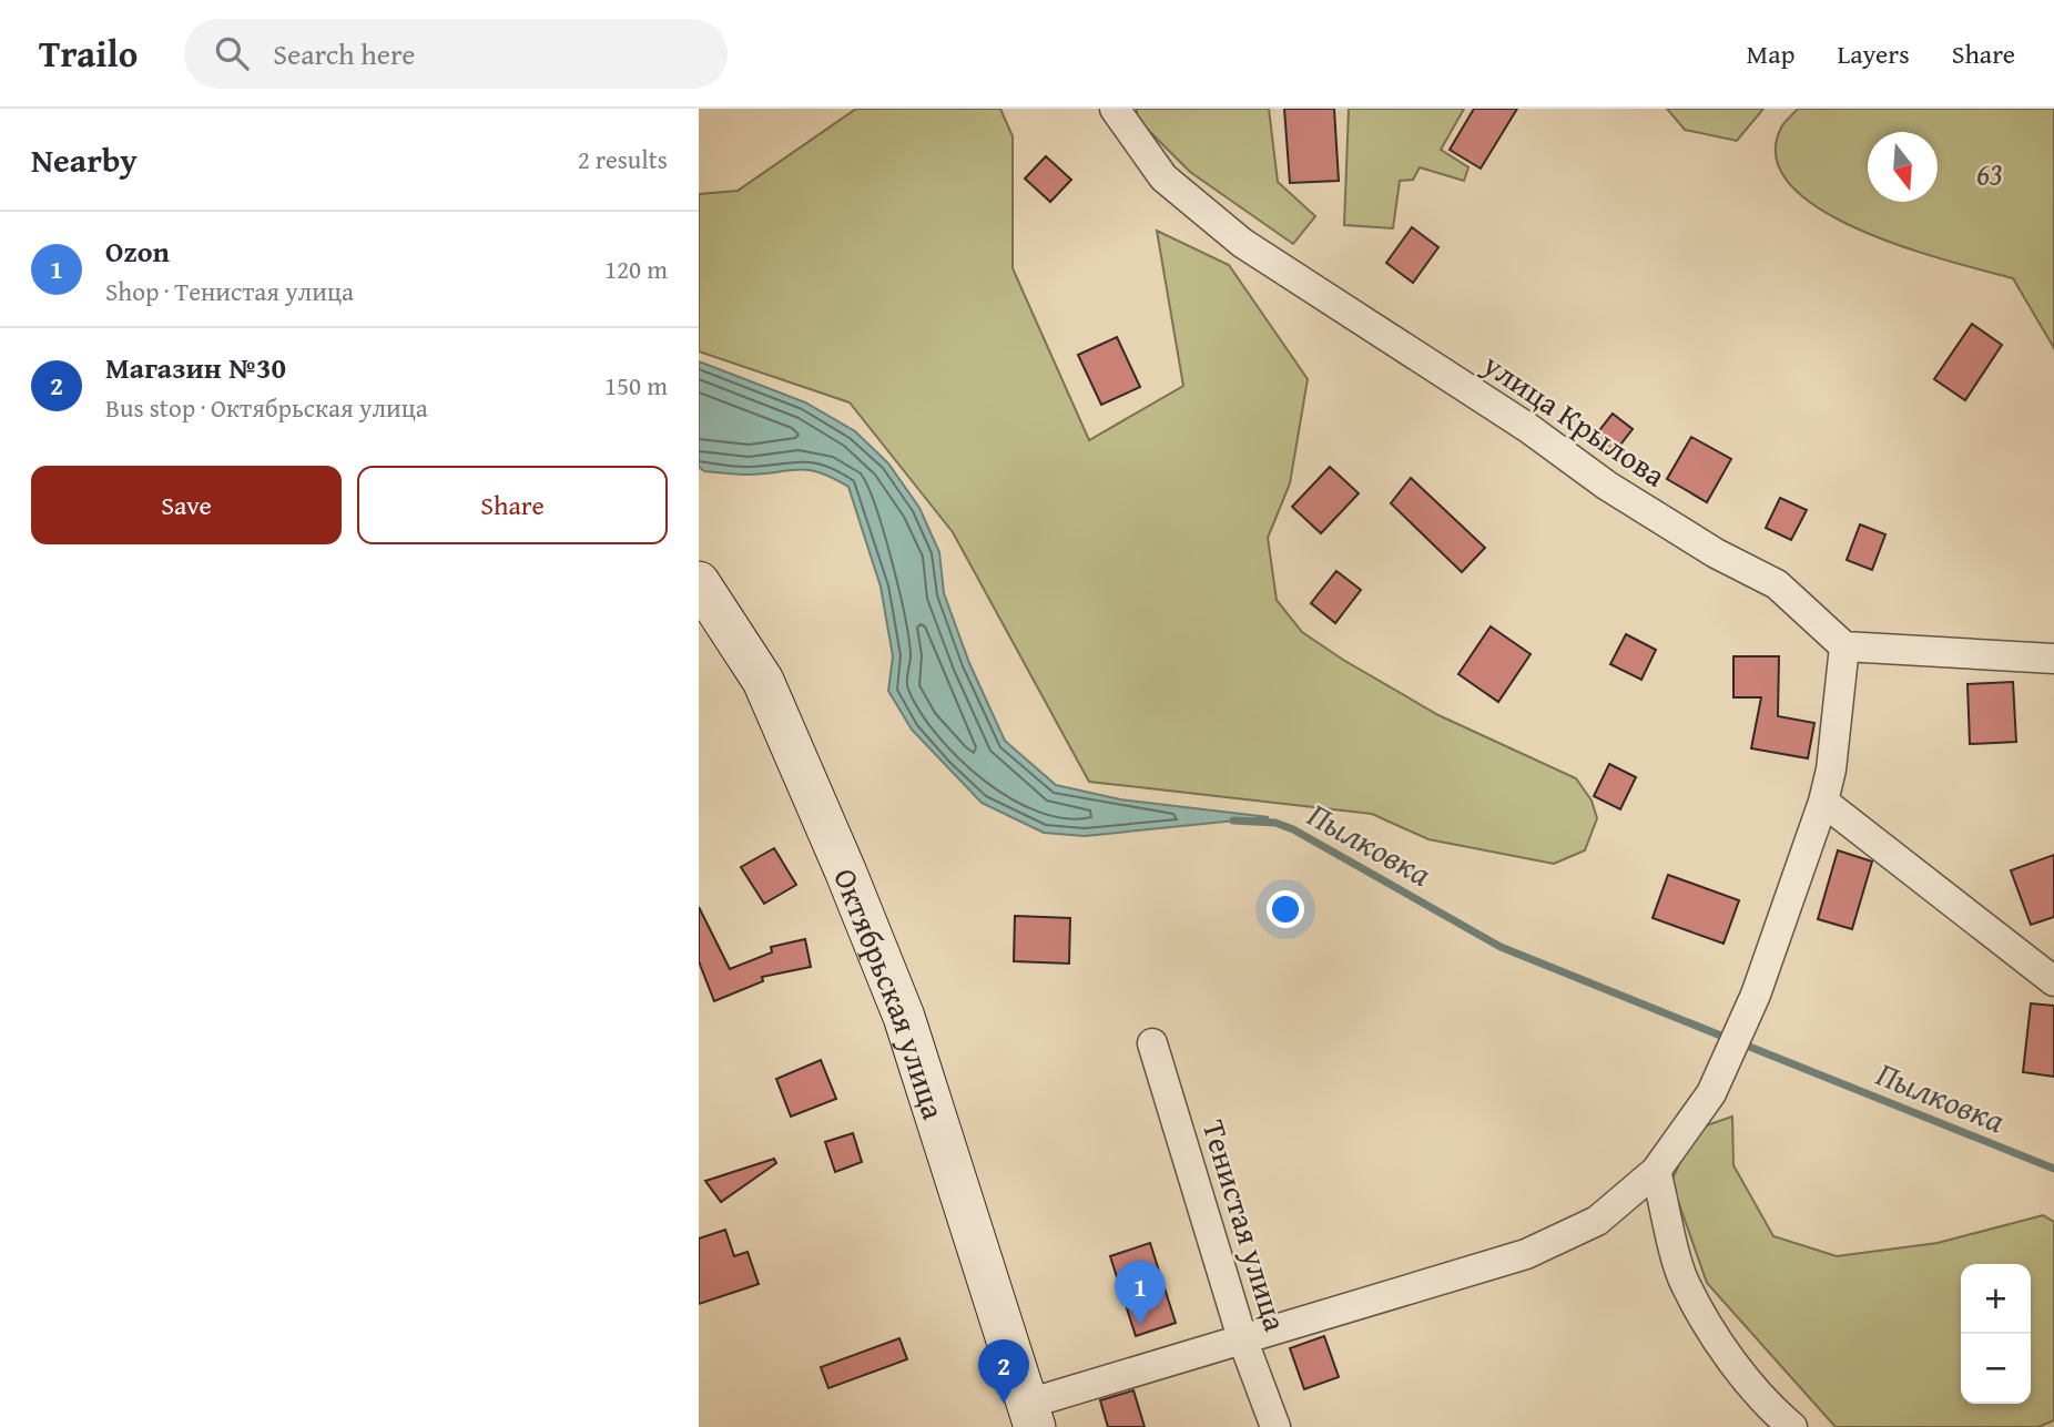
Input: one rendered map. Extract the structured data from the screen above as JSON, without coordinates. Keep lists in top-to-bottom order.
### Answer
{
  "streets": {
    "street": ["улица Крылова", "Октябрьская улица", "Тенистая улица"]
  },
  "water": ["Пылковка"],
  "parks": ["63"],
  "north": "bottom",
  "page": {
    "header": "Trailo",
    "search": "Search here",
    "nav": ["Map", "Layers", "Share"],
    "heading": ["Nearby", "2 results"],
    "list": [
      {
        "mark": "1",
        "name": "Ozon",
        "note": "Shop · Тенистая улица",
        "value": "120 m"
      },
      {
        "mark": "2",
        "name": "Магазин №30",
        "note": "Bus stop · Октябрьская улица",
        "value": "150 m"
      }
    ],
    "buttons": ["Save", "Share"],
    "pins": ["1", "2"],
    "map_buttons": ["+", "−"]
  }
}
